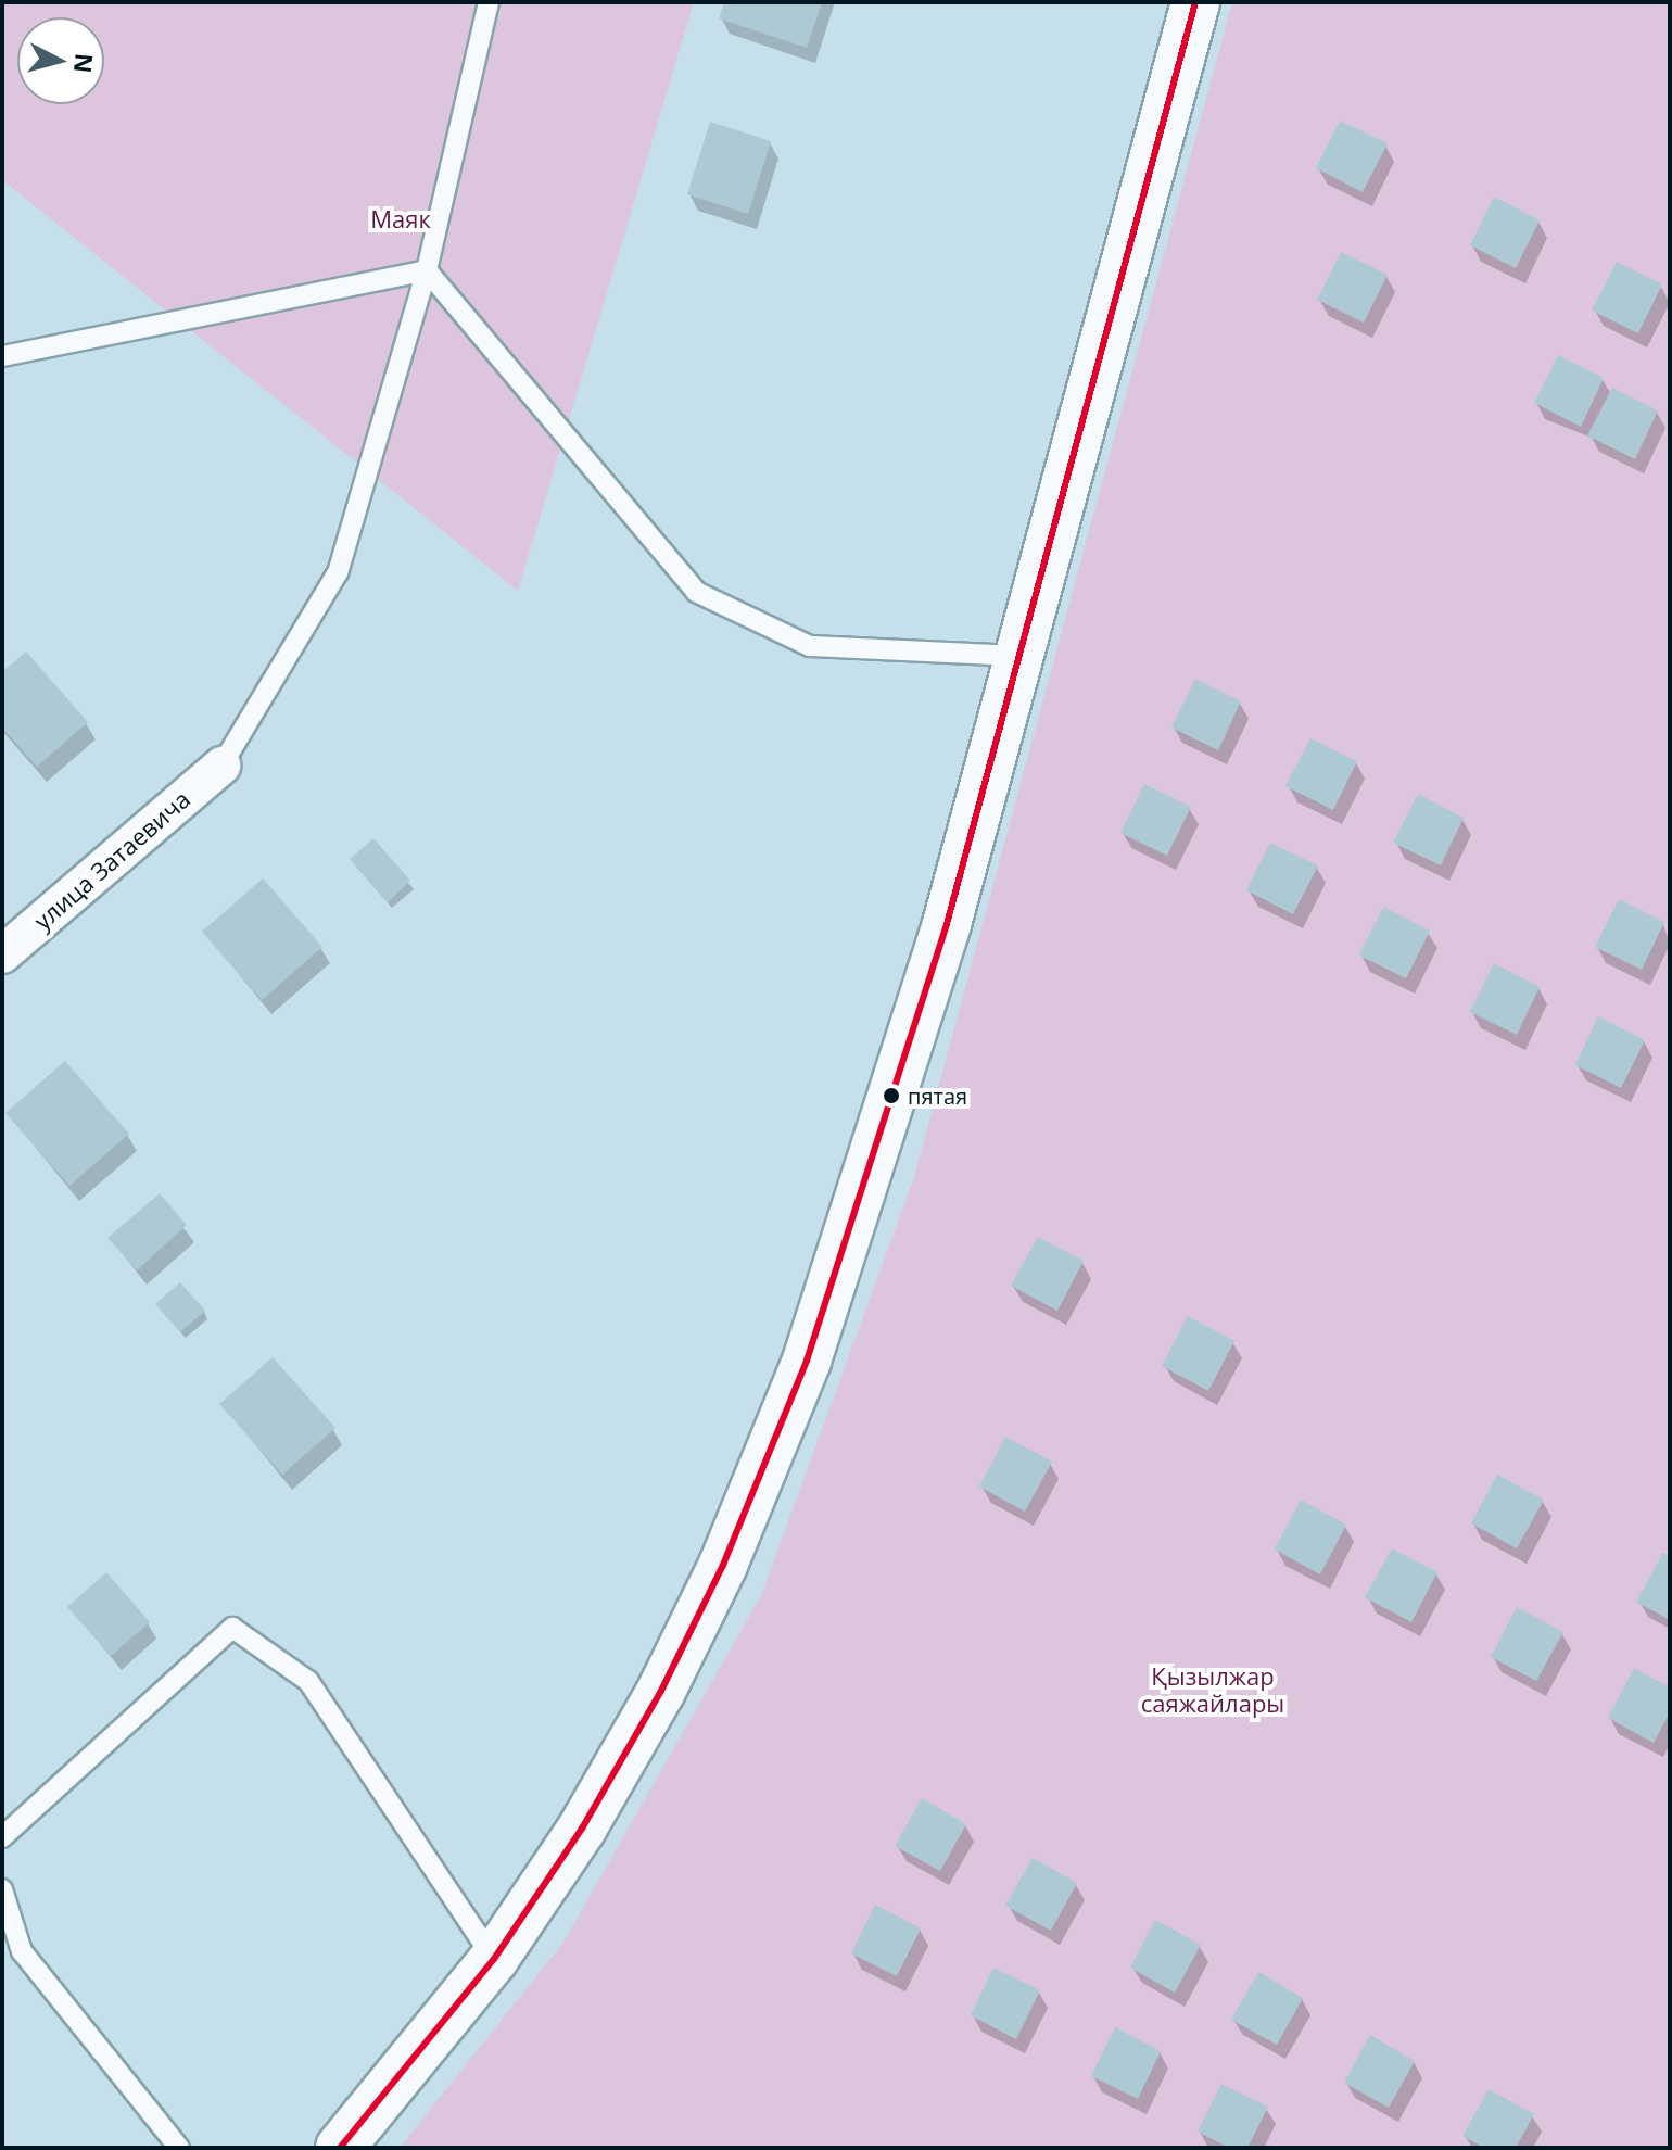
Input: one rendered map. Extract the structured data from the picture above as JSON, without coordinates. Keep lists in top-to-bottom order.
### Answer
{
  "streets": {
    "street": ["улица Затаевича"]
  },
  "parks": ["Маяк", "Қызылжар саяжайлары"],
  "places": ["пятая"],
  "north": "right"
}
